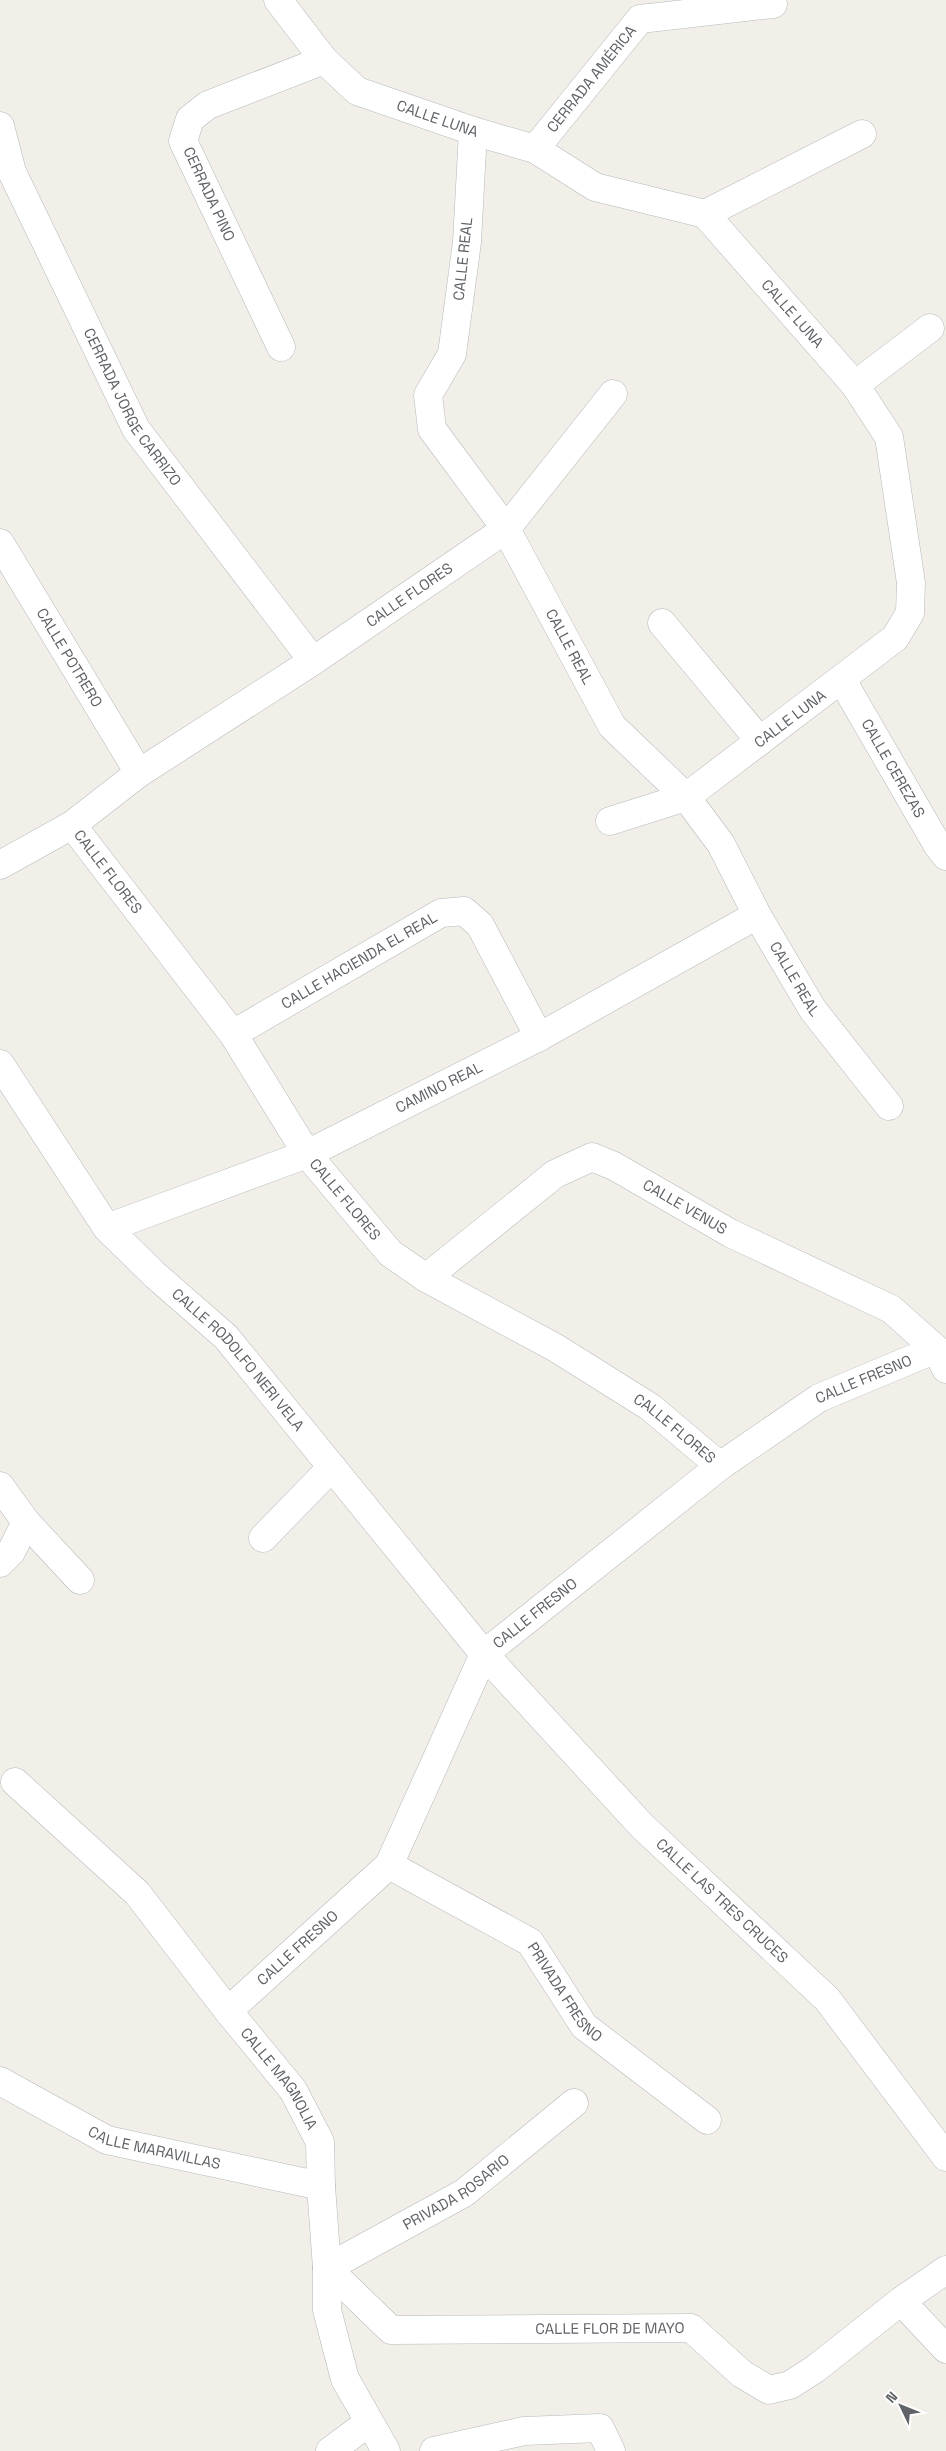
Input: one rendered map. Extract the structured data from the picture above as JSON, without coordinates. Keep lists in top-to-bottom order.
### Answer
{
  "streets": {
    "street": [
      "CERRADA AMÉRICA",
      "CALLE LUNA",
      "CERRADA PINO",
      "CALLE REAL",
      "CERRADA JORGE CARRIZO",
      "CALLE FLORES",
      "CALLE POTRERO",
      "CALLE CEREZAS",
      "CALLE HACIENDA EL REAL",
      "CAMINO REAL",
      "CALLE VENUS",
      "CALLE RODOLFO NERI VELA",
      "CALLE FRESNO",
      "CALLE LAS TRES CRUCES",
      "PRIVADA FRESNO",
      "CALLE MAGNOLIA",
      "CALLE MARAVILLAS",
      "PRIVADA ROSARIO",
      "CALLE FLOR DE MAYO"
    ]
  },
  "crossings": [
    ["CERRADA AMÉRICA", "CALLE LUNA"],
    ["CALLE LUNA", "CERRADA PINO"],
    ["CALLE LUNA", "CALLE REAL"],
    ["CALLE LUNA", "CALLE CEREZAS"],
    ["CALLE REAL", "CALLE FLORES"],
    ["CALLE REAL", "CAMINO REAL"],
    ["CERRADA JORGE CARRIZO", "CALLE FLORES"],
    ["CALLE FLORES", "CALLE POTRERO"],
    ["CALLE FLORES", "CALLE HACIENDA EL REAL"],
    ["CALLE FLORES", "CAMINO REAL"],
    ["CALLE FLORES", "CALLE VENUS"],
    ["CALLE FLORES", "CALLE FRESNO"],
    ["CALLE HACIENDA EL REAL", "CAMINO REAL"],
    ["CAMINO REAL", "CALLE RODOLFO NERI VELA"],
    ["CALLE VENUS", "CALLE FRESNO"],
    ["CALLE RODOLFO NERI VELA", "CALLE FRESNO"],
    ["CALLE RODOLFO NERI VELA", "CALLE LAS TRES CRUCES"],
    ["CALLE FRESNO", "CALLE LAS TRES CRUCES"],
    ["CALLE FRESNO", "PRIVADA FRESNO"],
    ["CALLE FRESNO", "CALLE MAGNOLIA"],
    ["CALLE MAGNOLIA", "CALLE MARAVILLAS"],
    ["CALLE MAGNOLIA", "PRIVADA ROSARIO"],
    ["CALLE MAGNOLIA", "CALLE FLOR DE MAYO"],
    ["PRIVADA ROSARIO", "CALLE FLOR DE MAYO"]
  ],
  "north": "top left"
}
